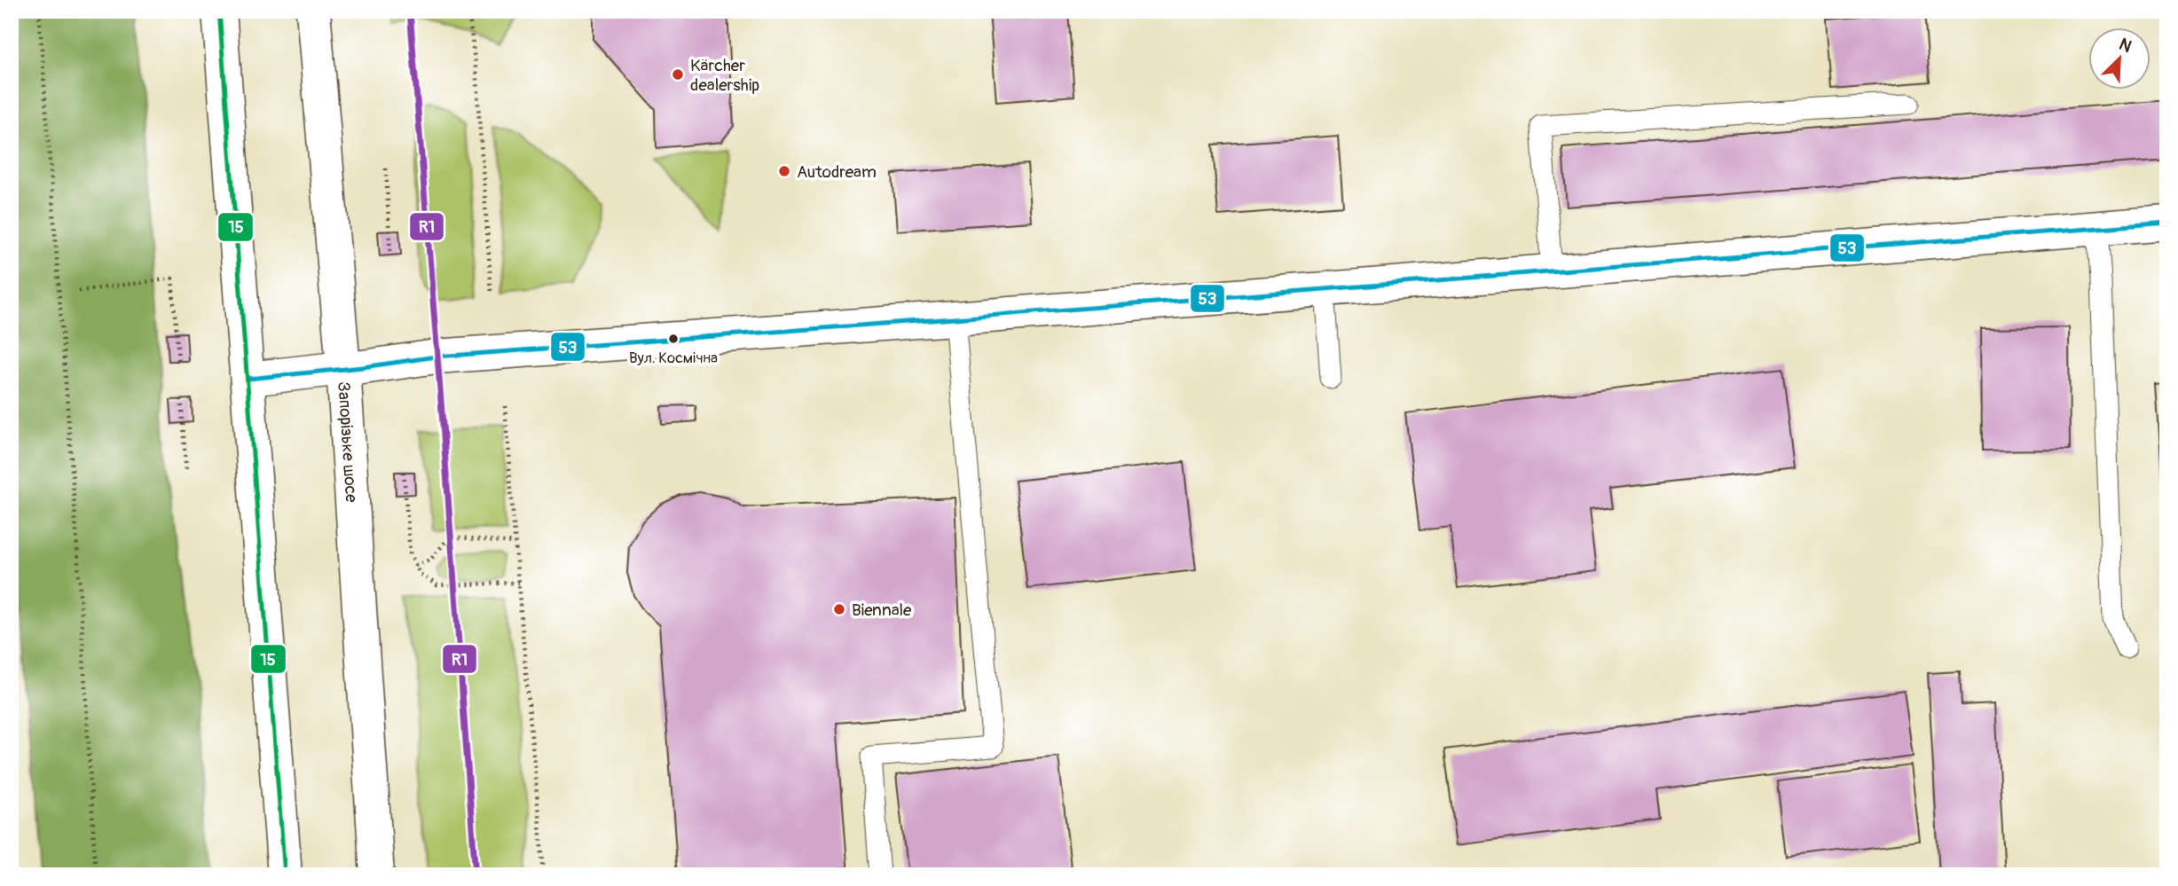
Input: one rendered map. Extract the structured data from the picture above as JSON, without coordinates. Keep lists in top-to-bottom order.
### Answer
{
  "streets": {
    "main road": ["Запорізьке шосе"]
  },
  "places": [
    "Kärcher dealership",
    "Autodream",
    "Вул. Космічна",
    "Biennale"
  ],
  "lines": ["transit line R1", "transit line 15", "transit line 53"],
  "north": "top right"
}
